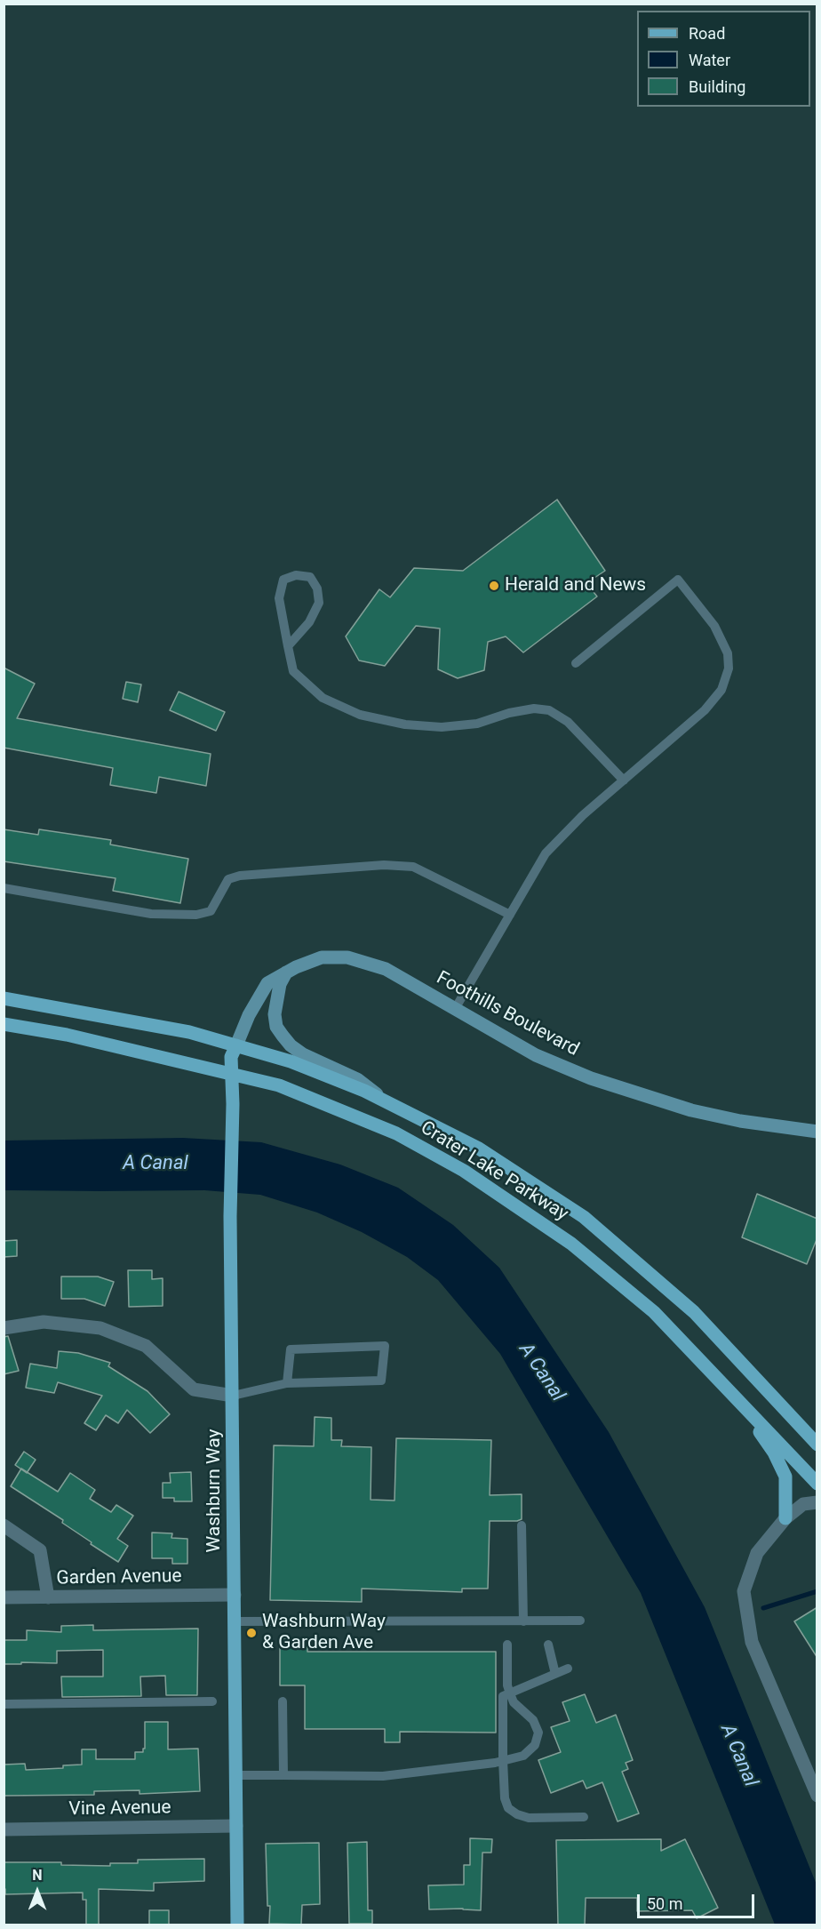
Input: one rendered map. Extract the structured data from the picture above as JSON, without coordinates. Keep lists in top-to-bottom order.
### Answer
{
  "streets": {
    "main road": ["Foothills Boulevard", "Crater Lake Parkway", "Washburn Way"],
    "street": ["Garden Avenue", "Vine Avenue"]
  },
  "crossings": [
    ["Foothills Boulevard", "Crater Lake Parkway"],
    ["Foothills Boulevard", "Washburn Way"],
    ["Crater Lake Parkway", "Washburn Way"],
    ["Washburn Way", "Garden Avenue"],
    ["Washburn Way", "Vine Avenue"]
  ],
  "water": ["A Canal"],
  "places": ["Herald and News", "Washburn Way & Garden Ave"],
  "legend": ["Road", "Water", "Building"],
  "scale_bar": "50 m",
  "north": "top"
}
